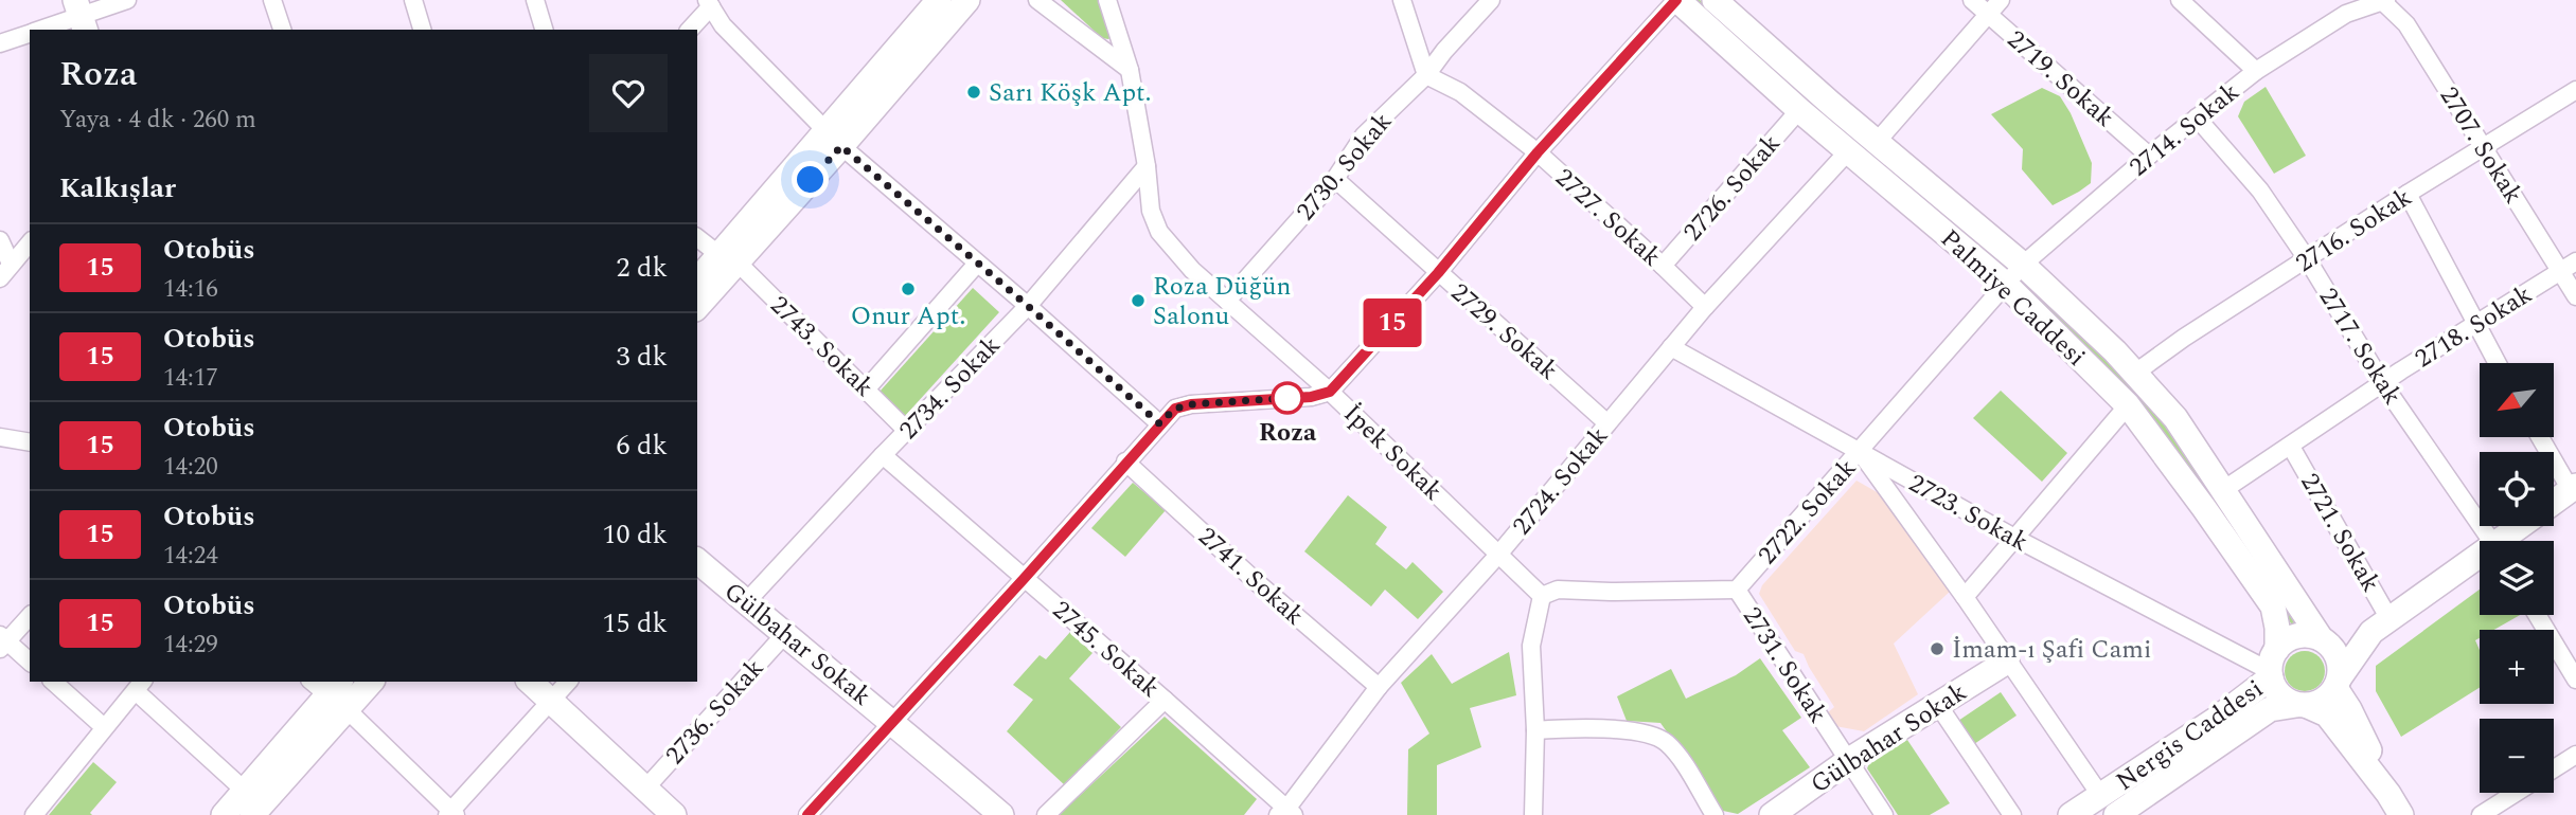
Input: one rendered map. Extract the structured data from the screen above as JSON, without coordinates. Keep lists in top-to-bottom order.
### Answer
{
  "streets": {
    "main road": ["Palmiye Caddesi", "Gülbahar Sokak", "Nergis Caddesi"],
    "street": [
      "2719. Sokak",
      "2714. Sokak",
      "2707. Sokak",
      "2730. Sokak",
      "2726. Sokak",
      "2727. Sokak",
      "2716. Sokak",
      "2718. Sokak",
      "2729. Sokak",
      "2743. Sokak",
      "2717. Sokak",
      "2734. Sokak",
      "İpek Sokak",
      "2724. Sokak",
      "2722. Sokak",
      "2723. Sokak",
      "2721. Sokak",
      "2741. Sokak",
      "2745. Sokak",
      "2731. Sokak",
      "2736. Sokak"
    ]
  },
  "crossings": [
    ["2719. Sokak", "2714. Sokak"],
    ["2714. Sokak", "2707. Sokak"],
    ["2714. Sokak", "Palmiye Caddesi"],
    ["2714. Sokak", "2717. Sokak"],
    ["2714. Sokak", "2722. Sokak"],
    ["2707. Sokak", "2716. Sokak"],
    ["2707. Sokak", "2718. Sokak"],
    ["2730. Sokak", "2727. Sokak"],
    ["2730. Sokak", "2729. Sokak"],
    ["2730. Sokak", "İpek Sokak"],
    ["2726. Sokak", "2727. Sokak"],
    ["2726. Sokak", "Palmiye Caddesi"],
    ["2727. Sokak", "2724. Sokak"],
    ["2716. Sokak", "Palmiye Caddesi"],
    ["2716. Sokak", "2717. Sokak"],
    ["Palmiye Caddesi", "2718. Sokak"],
    ["Palmiye Caddesi", "2724. Sokak"],
    ["Palmiye Caddesi", "2722. Sokak"],
    ["Palmiye Caddesi", "2723. Sokak"],
    ["Palmiye Caddesi", "Nergis Caddesi"],
    ["2718. Sokak", "2717. Sokak"],
    ["2718. Sokak", "2721. Sokak"],
    ["2729. Sokak", "2724. Sokak"],
    ["2743. Sokak", "2734. Sokak"],
    ["2734. Sokak", "İpek Sokak"],
    ["2734. Sokak", "Gülbahar Sokak"],
    ["2734. Sokak", "2745. Sokak"],
    ["İpek Sokak", "2724. Sokak"],
    ["2724. Sokak", "2723. Sokak"],
    ["2724. Sokak", "2741. Sokak"],
    ["2724. Sokak", "2745. Sokak"],
    ["2722. Sokak", "2723. Sokak"],
    ["2722. Sokak", "2731. Sokak"],
    ["2723. Sokak", "Nergis Caddesi"],
    ["Gülbahar Sokak", "2731. Sokak"],
    ["Gülbahar Sokak", "2736. Sokak"]
  ],
  "places": [
    "Sarı Köşk Apt.",
    "Onur Apt.",
    "Roza Düğün Salonu",
    "Roza",
    "İmam-ı Şafi Cami"
  ],
  "lines": ["bus line 15"],
  "north": "bottom left",
  "page": {
    "on_map": "15",
    "heading": [
      ["Roza", "Yaya · 4 dk · 260 m"],
      "Kalkışlar"
    ],
    "list": [
      {
        "mark": "15",
        "name": "Otobüs",
        "note": "14:16",
        "value": "2 dk"
      },
      {
        "mark": "15",
        "name": "Otobüs",
        "note": "14:17",
        "value": "3 dk"
      },
      {
        "mark": "15",
        "name": "Otobüs",
        "note": "14:20",
        "value": "6 dk"
      },
      {
        "mark": "15",
        "name": "Otobüs",
        "note": "14:24",
        "value": "10 dk"
      },
      {
        "mark": "15",
        "name": "Otobüs",
        "note": "14:29",
        "value": "15 dk"
      }
    ],
    "map_buttons": ["+", "−"]
  }
}
